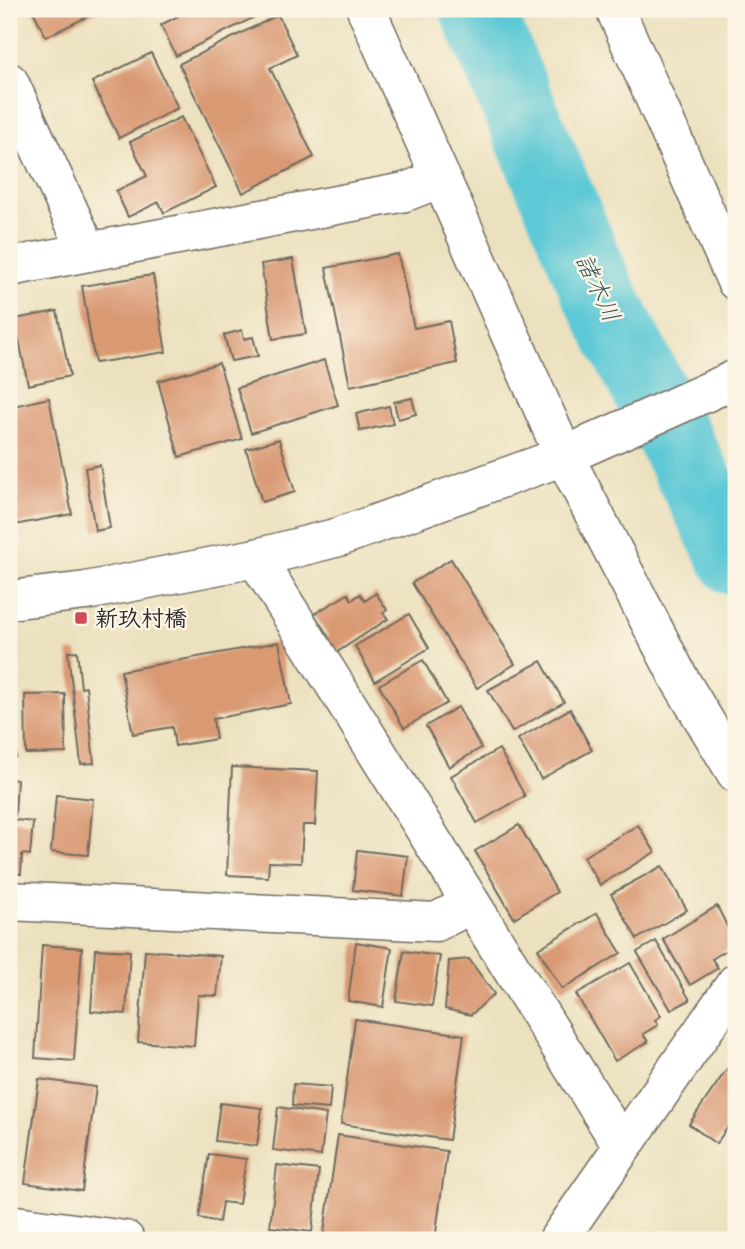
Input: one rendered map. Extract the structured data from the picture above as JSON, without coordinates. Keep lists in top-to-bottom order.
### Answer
{
  "water": ["諸木川"],
  "places": {
    "transit": ["新玖村橋"]
  }
}
